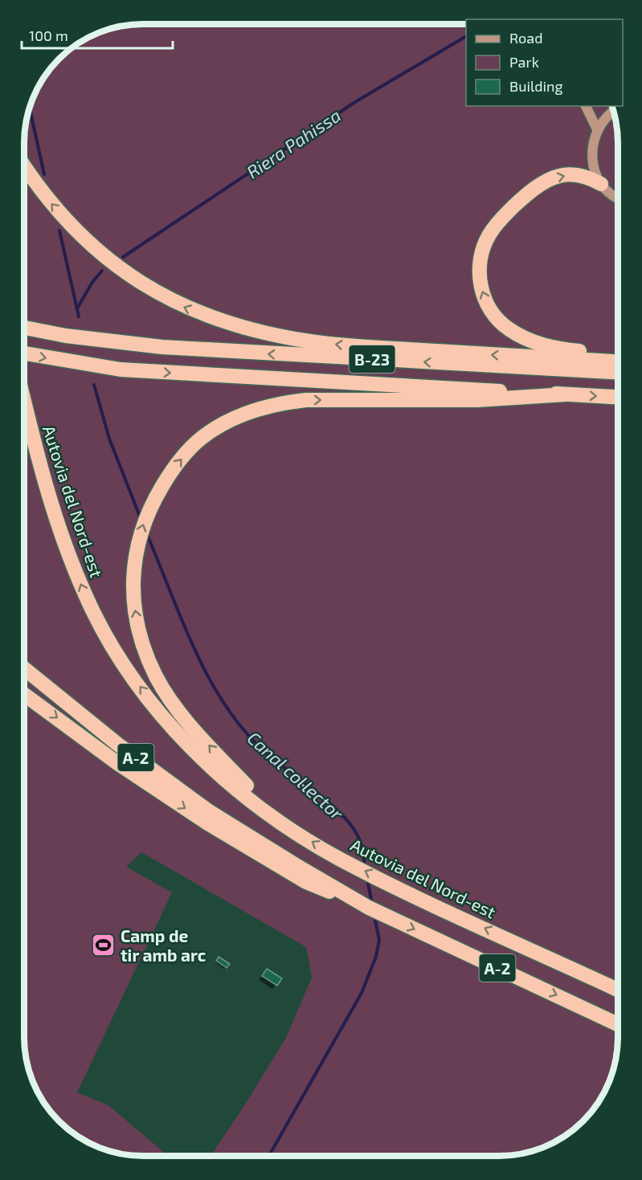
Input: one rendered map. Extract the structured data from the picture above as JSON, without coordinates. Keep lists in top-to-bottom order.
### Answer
{
  "streets": {
    "highway": ["B-23", "Autovia del Nord-est", "A-2"]
  },
  "water": ["Riera Pahissa", "Canal col·lector"],
  "places": {
    "sports": ["Camp de tir amb arc"]
  },
  "legend": ["Road", "Park", "Building"],
  "scale_bar": "100 m"
}
